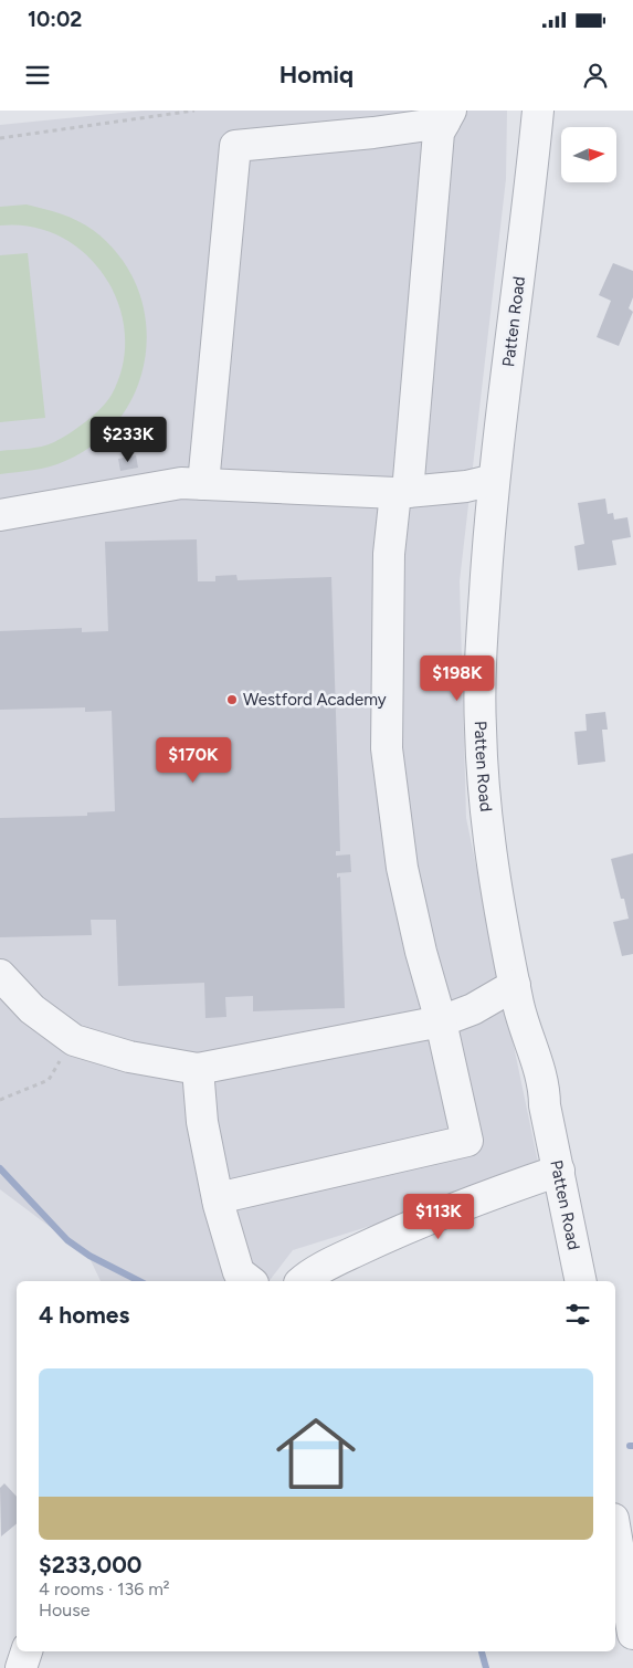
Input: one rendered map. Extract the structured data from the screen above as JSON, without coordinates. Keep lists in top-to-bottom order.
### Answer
{
  "streets": {
    "street": ["Patten Road"]
  },
  "places": ["Westford Academy"],
  "north": "right",
  "page": {
    "status": "10:02",
    "header": "Homiq",
    "price": [
      "$233K",
      "$198K",
      "$170K",
      "$113K"
    ],
    "heading": "4 homes",
    "list": [
      {
        "name": "$233,000",
        "note": "4 rooms · 136 m² · House"
      }
    ]
  }
}
